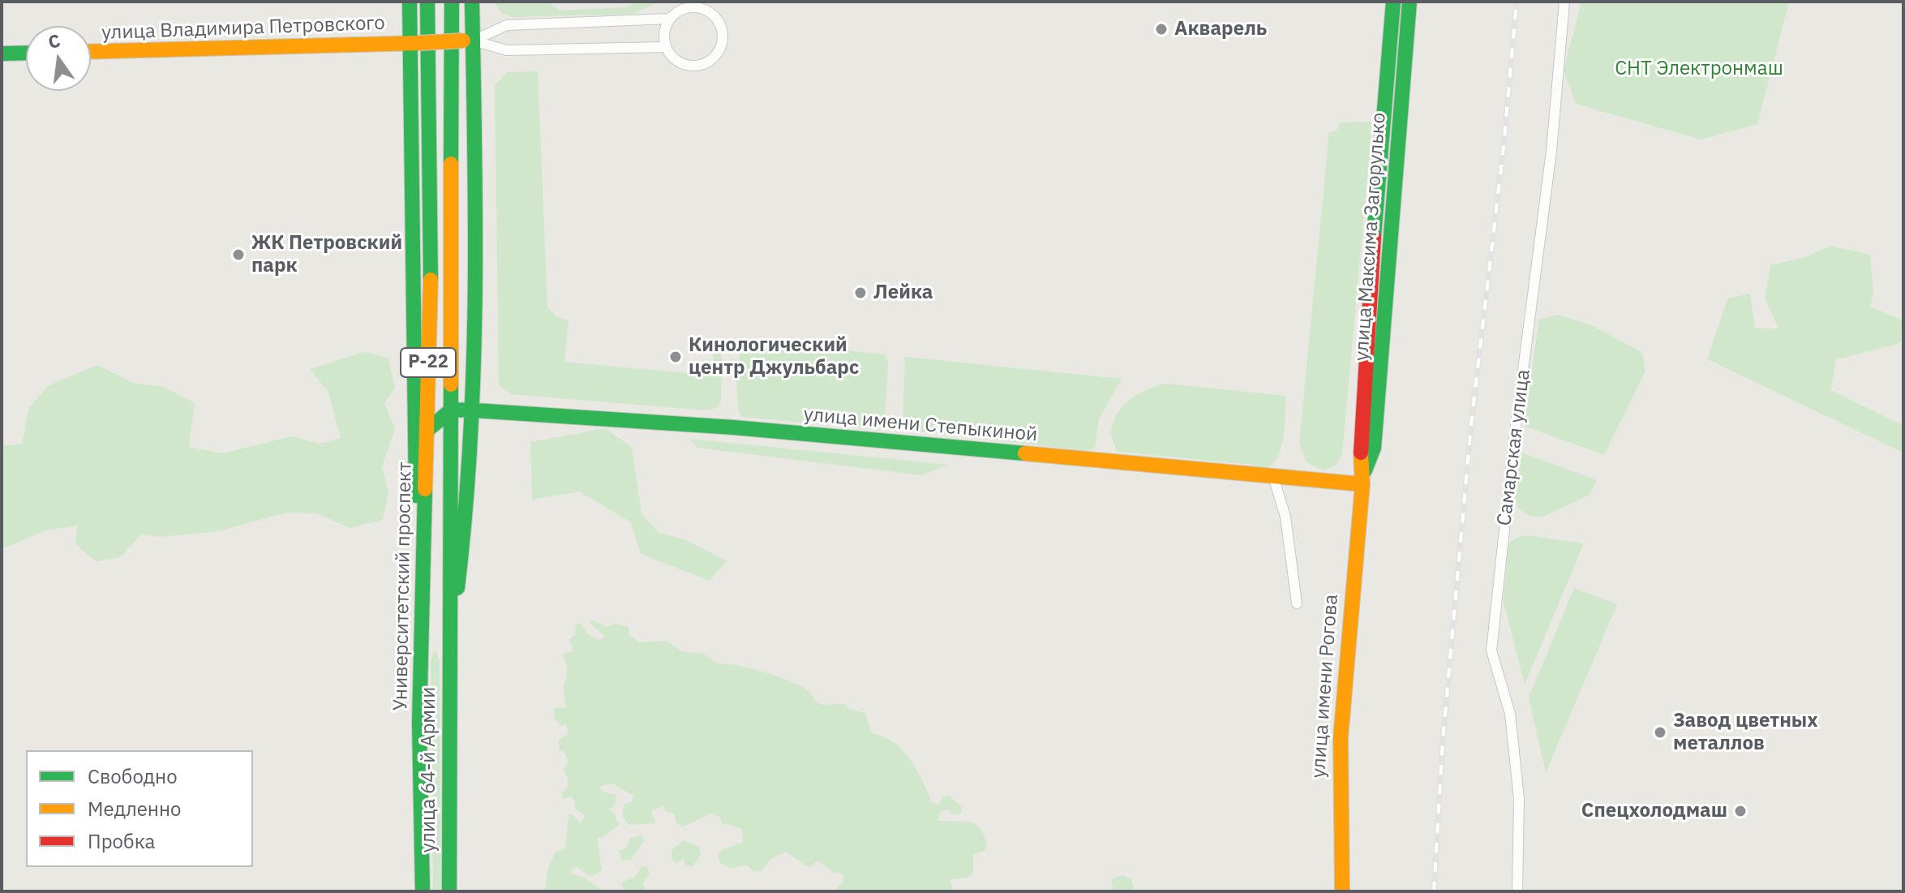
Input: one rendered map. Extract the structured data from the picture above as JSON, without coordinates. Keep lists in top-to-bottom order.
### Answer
{
  "streets": {
    "main road": [
      "улица Владимира Петровского",
      "улица Максима Загорулько",
      "Р-22",
      "улица имени Степыкиной",
      "Университетский проспект",
      "улица имени Рогова",
      "улица 64-й Армии"
    ],
    "street": ["Самарская улица"]
  },
  "crossings": [
    ["улица Владимира Петровского", "Университетский проспект"],
    ["улица Максима Загорулько", "улица имени Степыкиной"],
    ["улица Максима Загорулько", "улица имени Рогова"],
    ["Р-22", "улица имени Степыкиной"],
    ["Р-22", "улица 64-й Армии"],
    ["улица имени Степыкиной", "улица имени Рогова"],
    ["Университетский проспект", "улица 64-й Армии"]
  ],
  "parks": ["СНТ Электронмаш"],
  "places": [
    "Акварель",
    "ЖК Петровский парк",
    "Лейка",
    "Кинологический центр Джульбарс",
    "Завод цветных металлов",
    "Спецхолодмаш"
  ],
  "legend": ["Свободно", "Медленно", "Пробка"],
  "north": "top"
}
